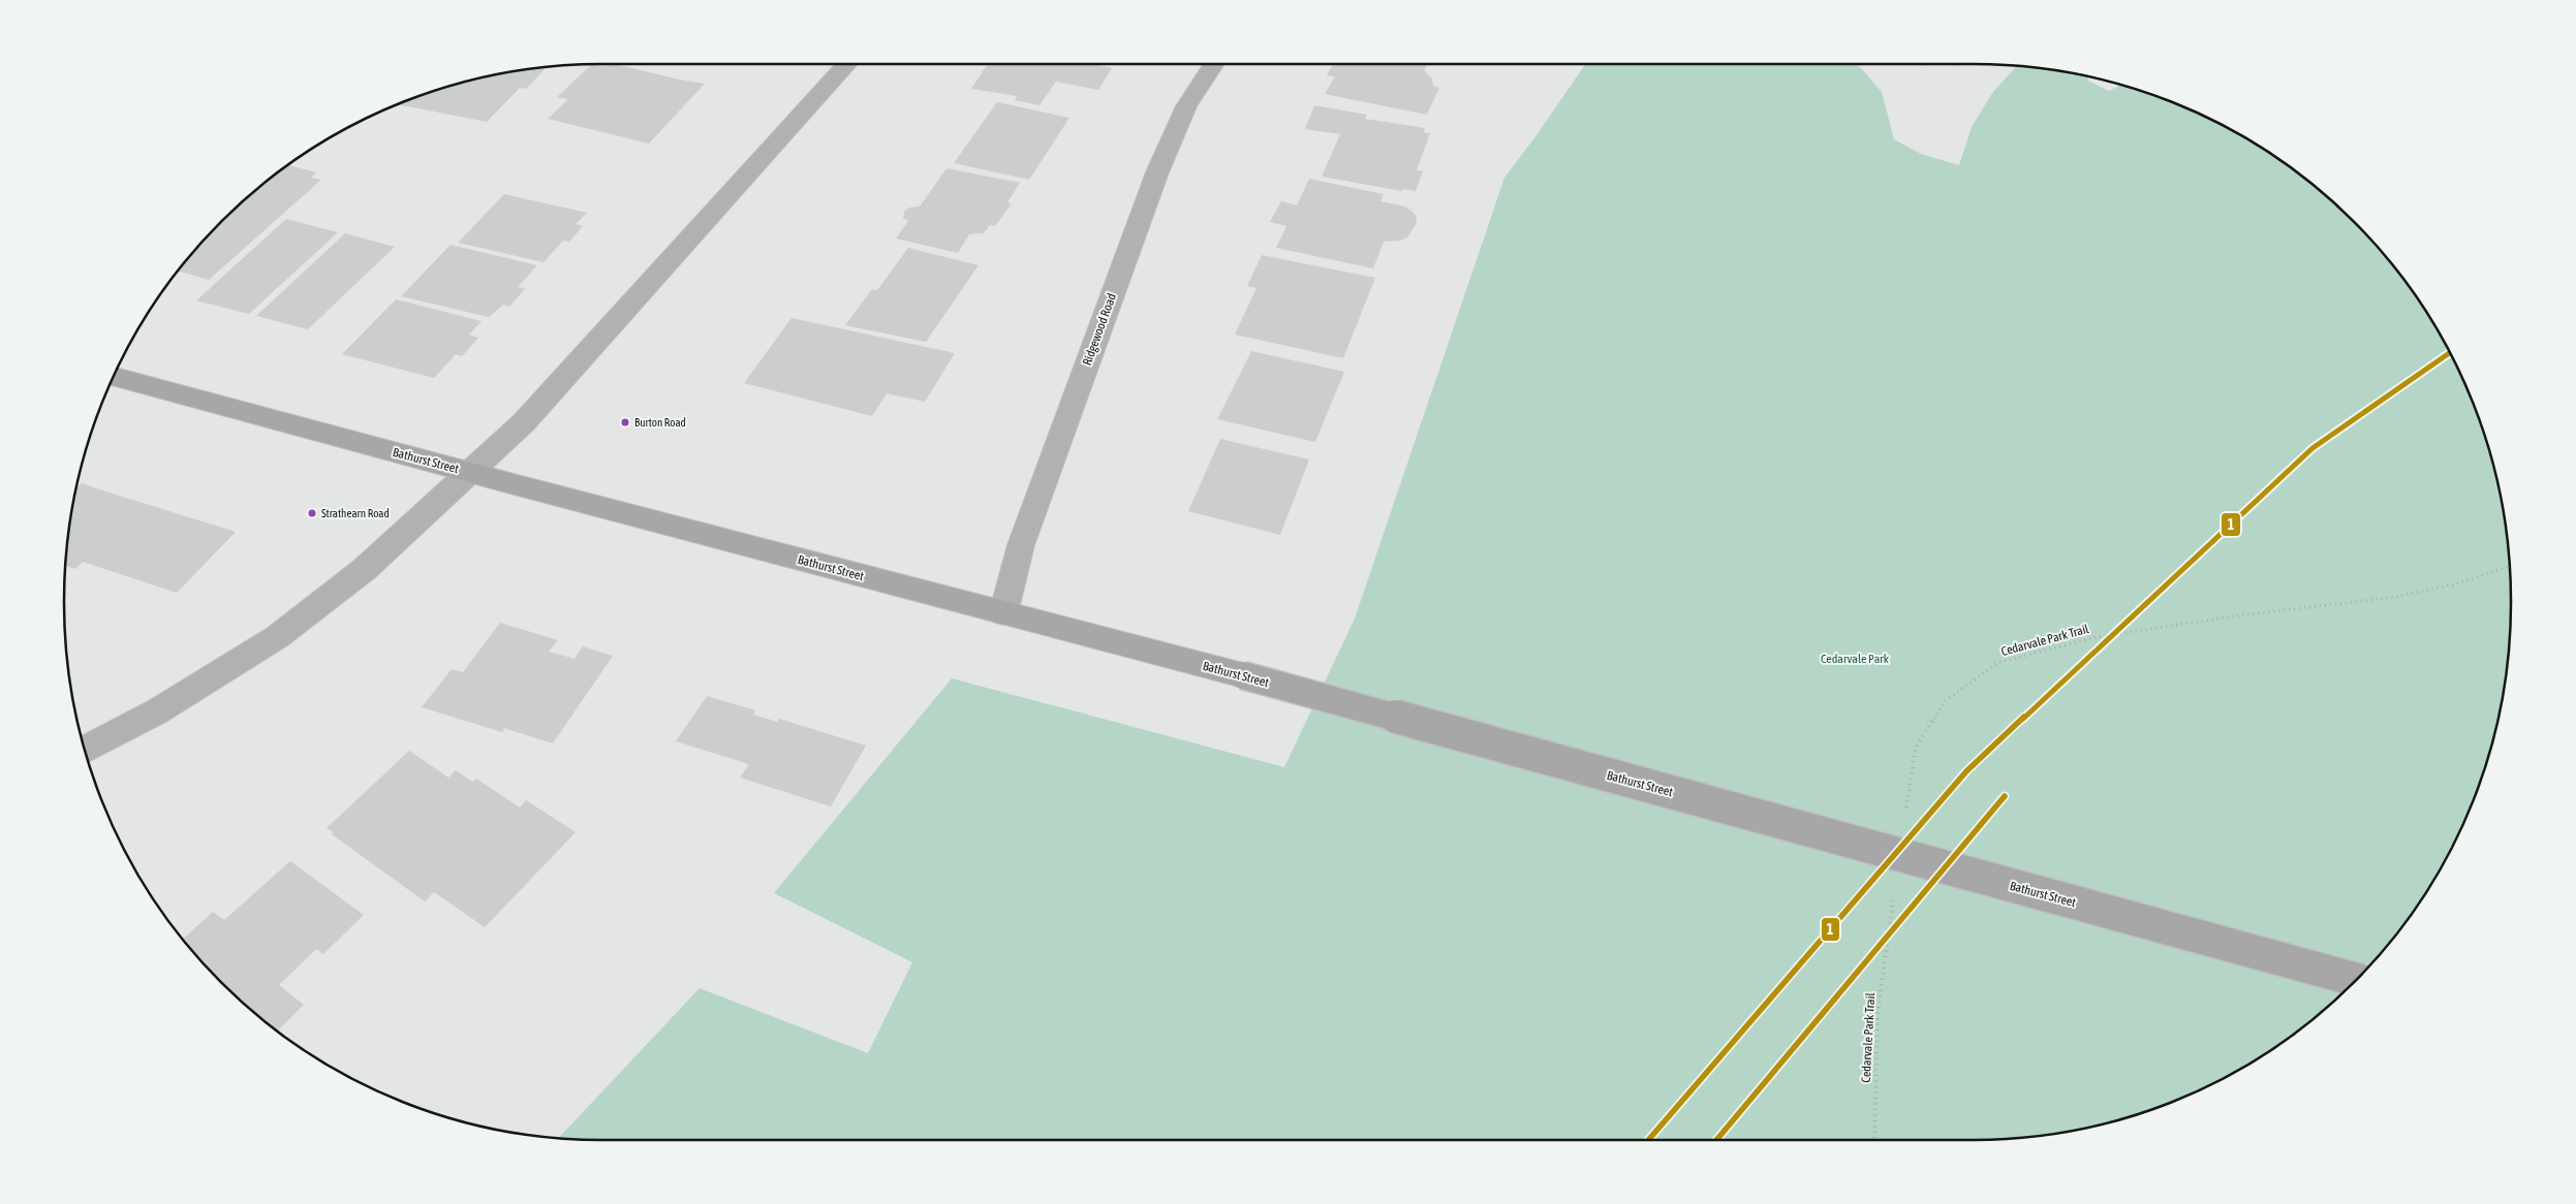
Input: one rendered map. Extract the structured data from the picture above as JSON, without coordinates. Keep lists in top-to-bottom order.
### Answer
{
  "streets": {
    "main road": ["Bathurst Street"],
    "street": ["Ridgewood Road"],
    "path": ["Cedarvale Park Trail"]
  },
  "crossings": [
    ["Ridgewood Road", "Bathurst Street"]
  ],
  "parks": ["Cedarvale Park"],
  "places": ["Burton Road", "Strathearn Road"],
  "lines": ["transit line 1"]
}
